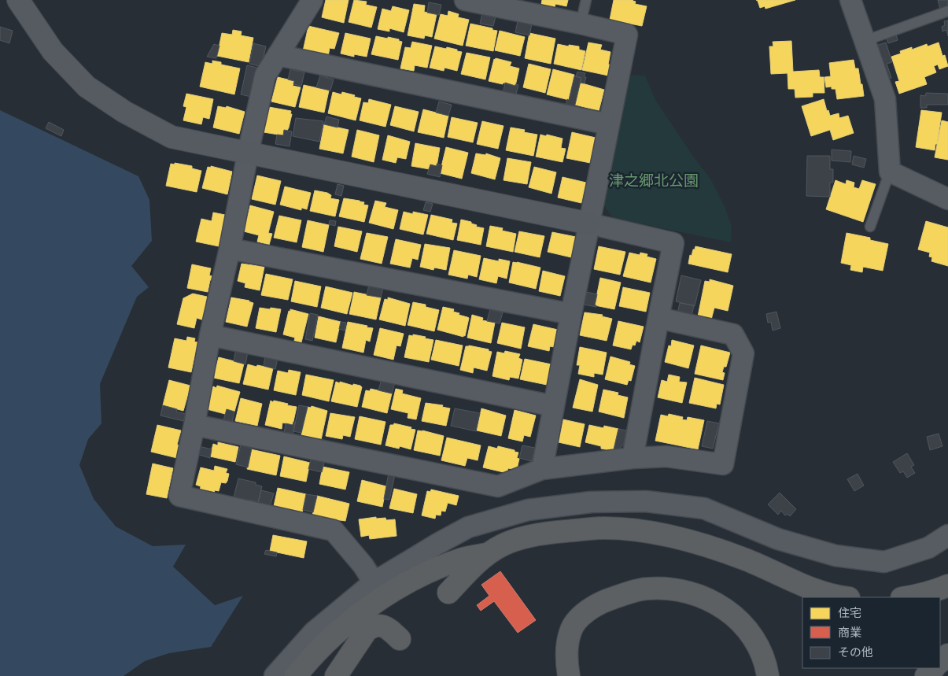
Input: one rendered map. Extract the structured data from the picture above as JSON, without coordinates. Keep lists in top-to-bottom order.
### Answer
{
  "parks": ["津之郷北公園"],
  "legend": ["住宅", "商業", "その他"]
}
